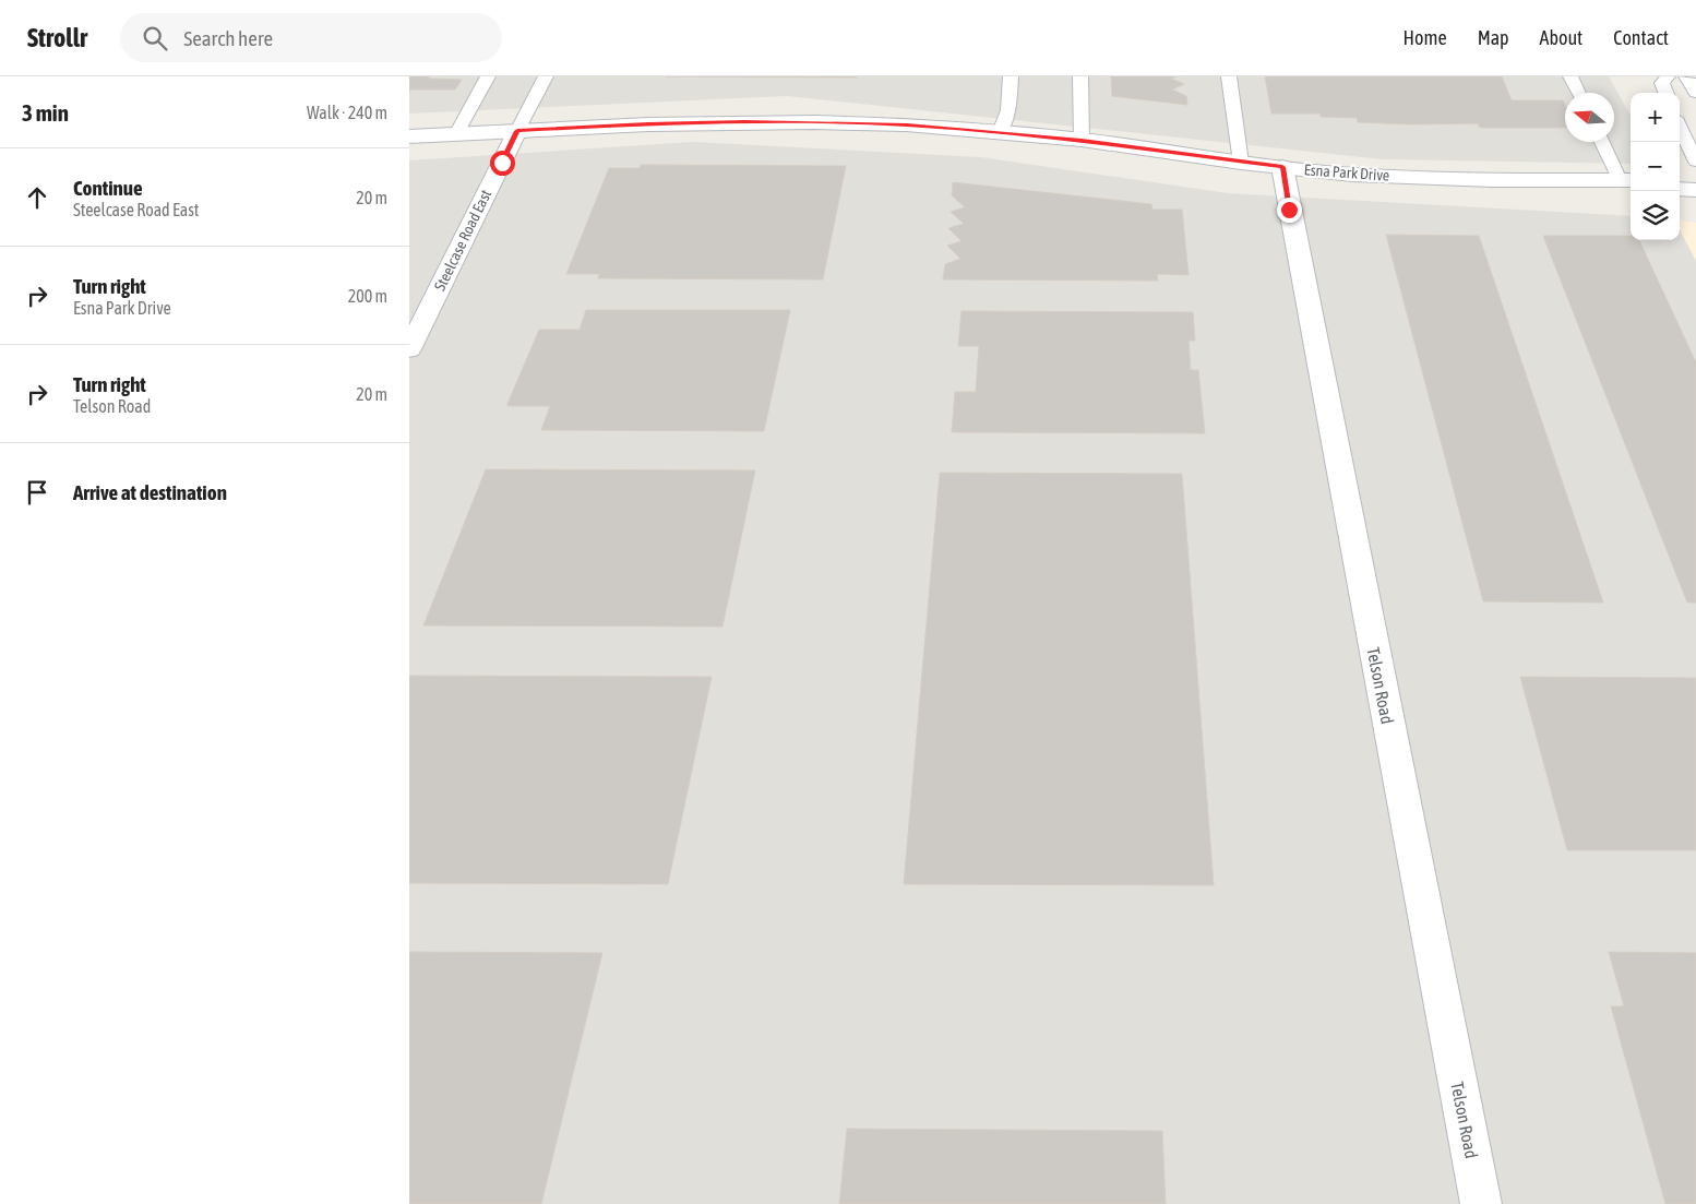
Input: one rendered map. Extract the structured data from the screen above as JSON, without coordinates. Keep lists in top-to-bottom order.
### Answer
{
  "streets": {
    "street": ["Esna Park Drive", "Steelcase Road East", "Telson Road"]
  },
  "crossings": [
    ["Esna Park Drive", "Steelcase Road East"],
    ["Esna Park Drive", "Telson Road"]
  ],
  "north": "left",
  "page": {
    "header": "Strollr",
    "search": "Search here",
    "nav": [
      "Home",
      "Map",
      "About",
      "Contact"
    ],
    "heading": ["3 min", "Walk · 240 m"],
    "map_buttons": ["+", "−"],
    "list": [
      ["Continue", "Steelcase Road East", "20 m"],
      ["Turn right", "Esna Park Drive", "200 m"],
      ["Turn right", "Telson Road", "20 m"],
      "Arrive at destination"
    ]
  }
}
